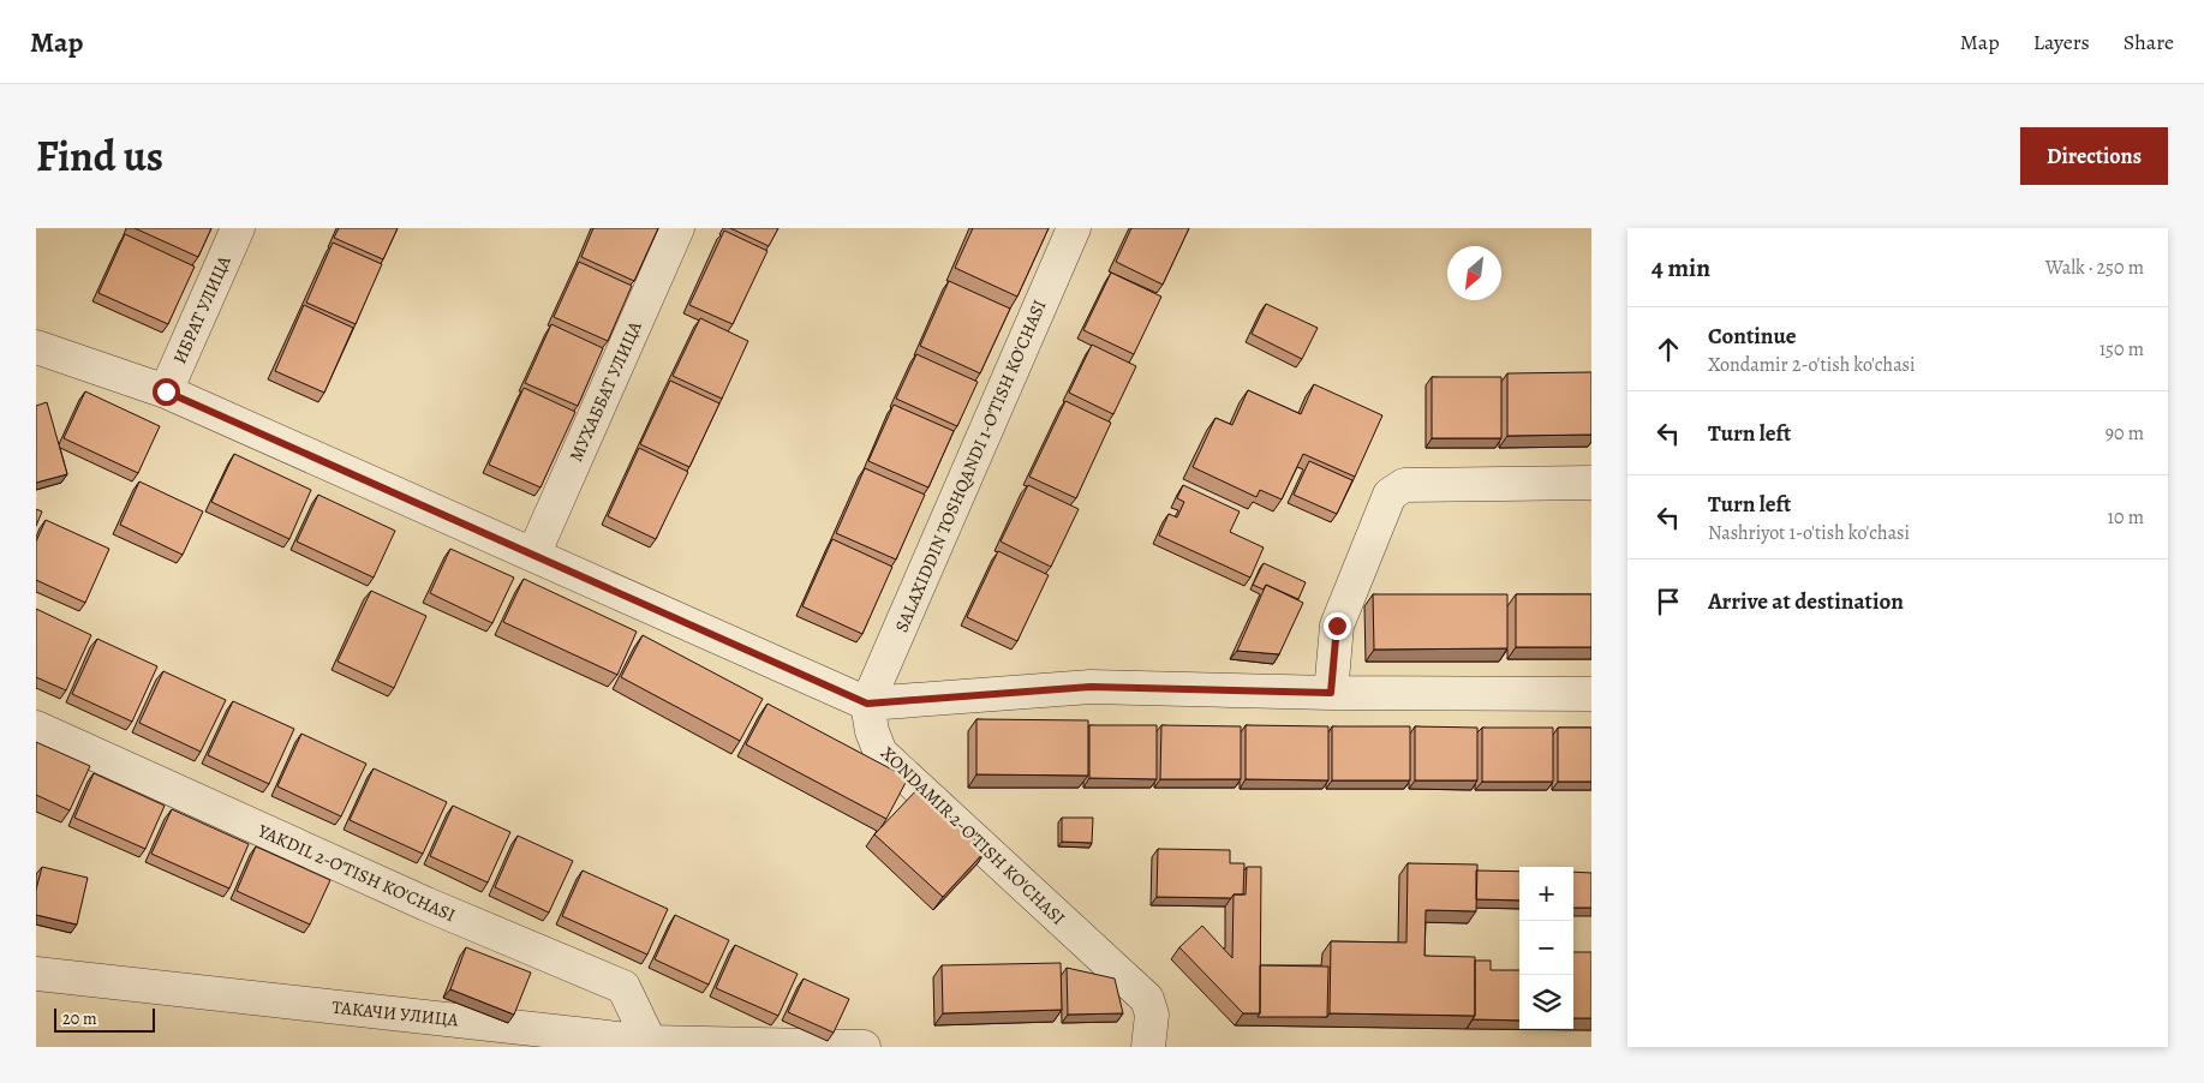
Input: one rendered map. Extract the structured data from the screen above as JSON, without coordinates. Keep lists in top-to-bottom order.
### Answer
{
  "streets": {
    "street": [
      "ИБРАТ УЛИЦА",
      "МУХАББАТ УЛИЦА",
      "SALAXIDDIN TOSHQANDI 1-O'TISH KO'CHASI",
      "XONDAMIR 2-O'TISH KO'CHASI",
      "YAKDIL 2-O'TISH KO'CHASI",
      "ТАКАЧИ УЛИЦА"
    ]
  },
  "crossings": [
    ["SALAXIDDIN TOSHQANDI 1-O'TISH KO'CHASI", "XONDAMIR 2-O'TISH KO'CHASI"],
    ["YAKDIL 2-O'TISH KO'CHASI", "ТАКАЧИ УЛИЦА"]
  ],
  "scale_bar": "20 m",
  "north": "bottom left",
  "page": {
    "header": "Map",
    "nav": ["Map", "Layers", "Share"],
    "title": "Find us",
    "buttons": "Directions",
    "heading": ["4 min", "Walk · 250 m"],
    "list": [
      ["Continue", "Xondamir 2-o'tish ko'chasi", "150 m"],
      ["Turn left", "90 m"],
      ["Turn left", "Nashriyot 1-o'tish ko'chasi", "10 m"],
      "Arrive at destination"
    ],
    "map_buttons": ["+", "−"],
    "scale": "20 m"
  }
}
